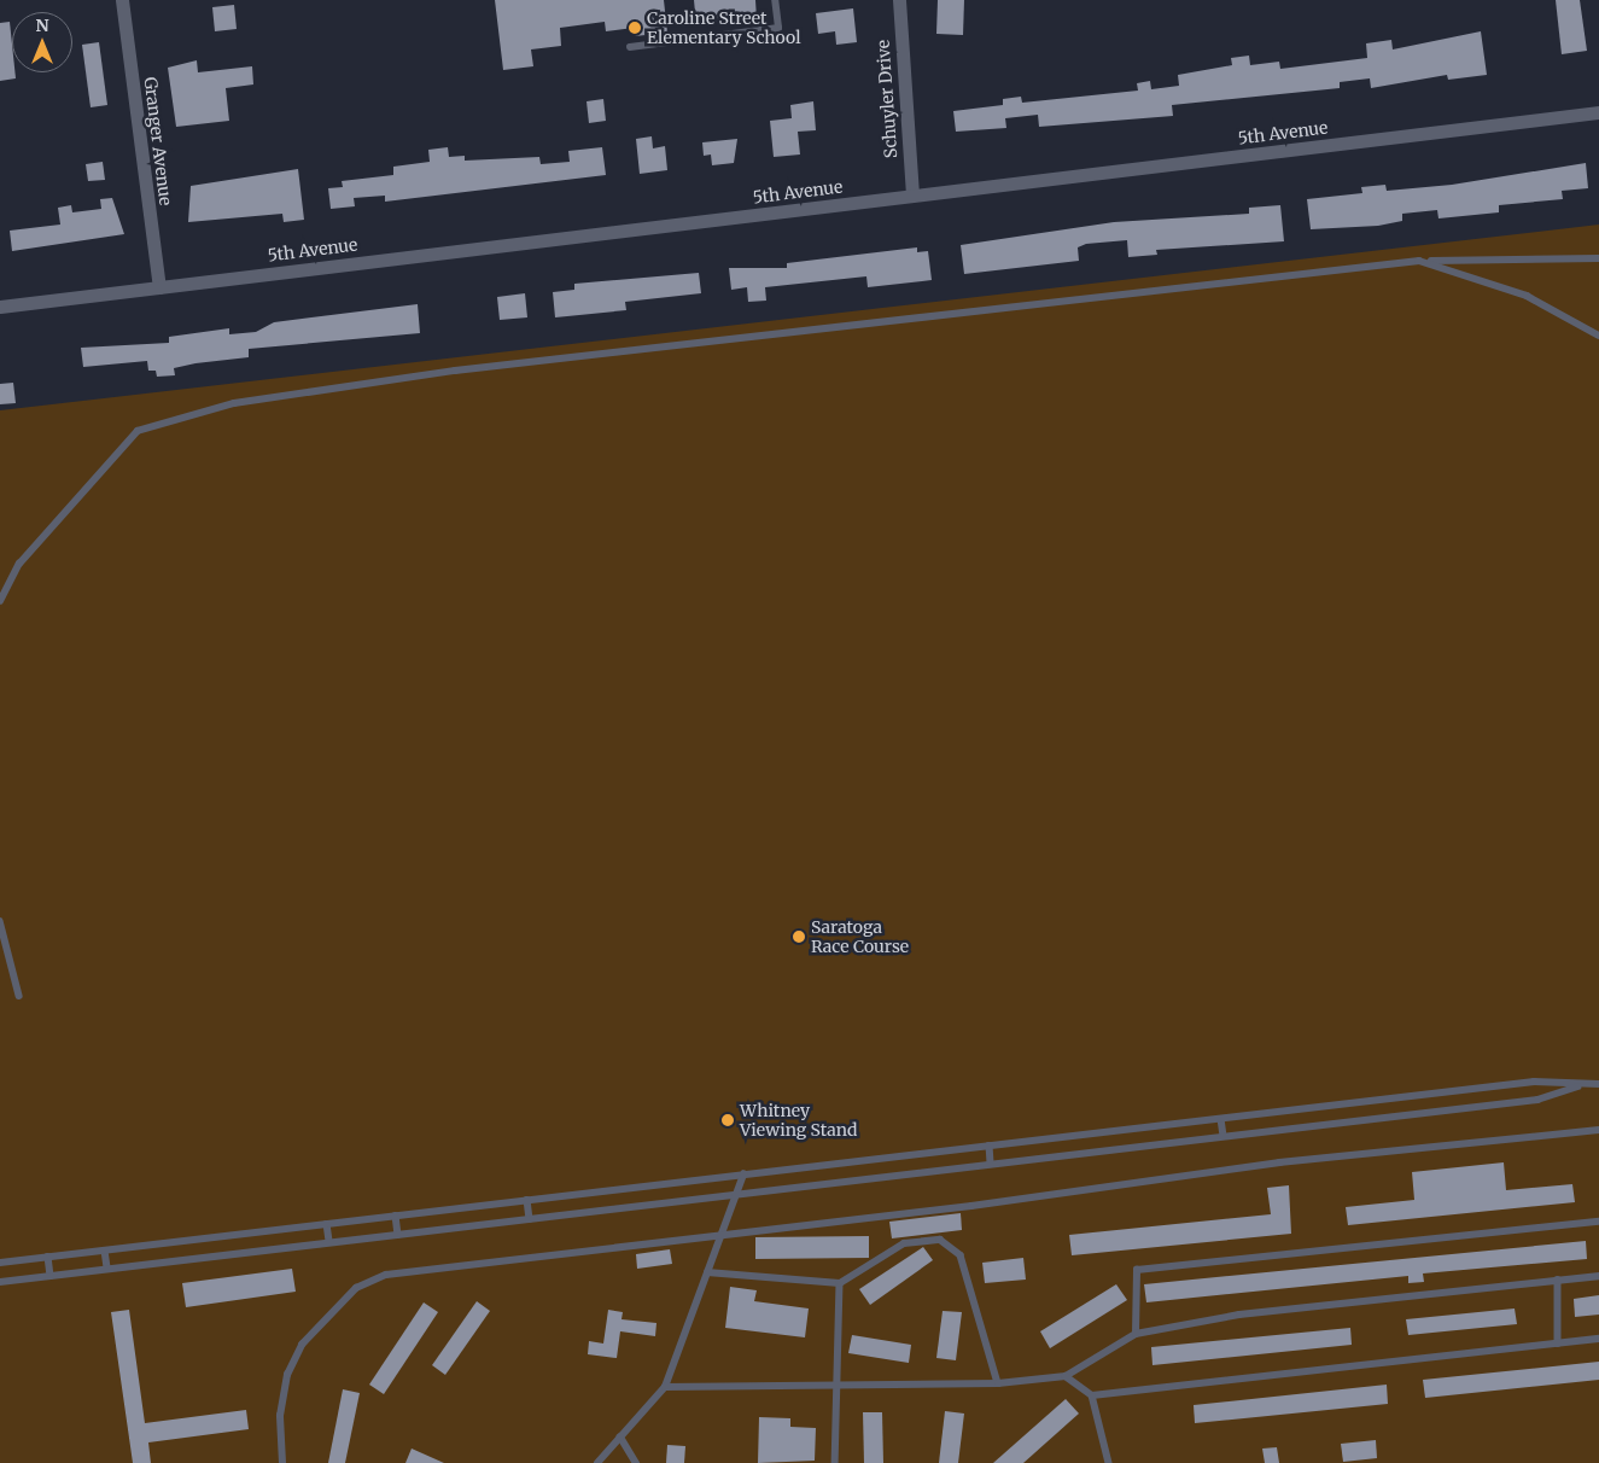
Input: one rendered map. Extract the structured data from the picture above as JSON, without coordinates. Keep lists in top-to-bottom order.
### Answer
{
  "streets": {
    "street": ["Schuyler Drive", "5th Avenue", "Granger Avenue"]
  },
  "crossings": [
    ["Schuyler Drive", "5th Avenue"],
    ["5th Avenue", "Granger Avenue"]
  ],
  "places": ["Caroline Street Elementary School", "Saratoga Race Course", "Whitney Viewing Stand"],
  "north": "top"
}
